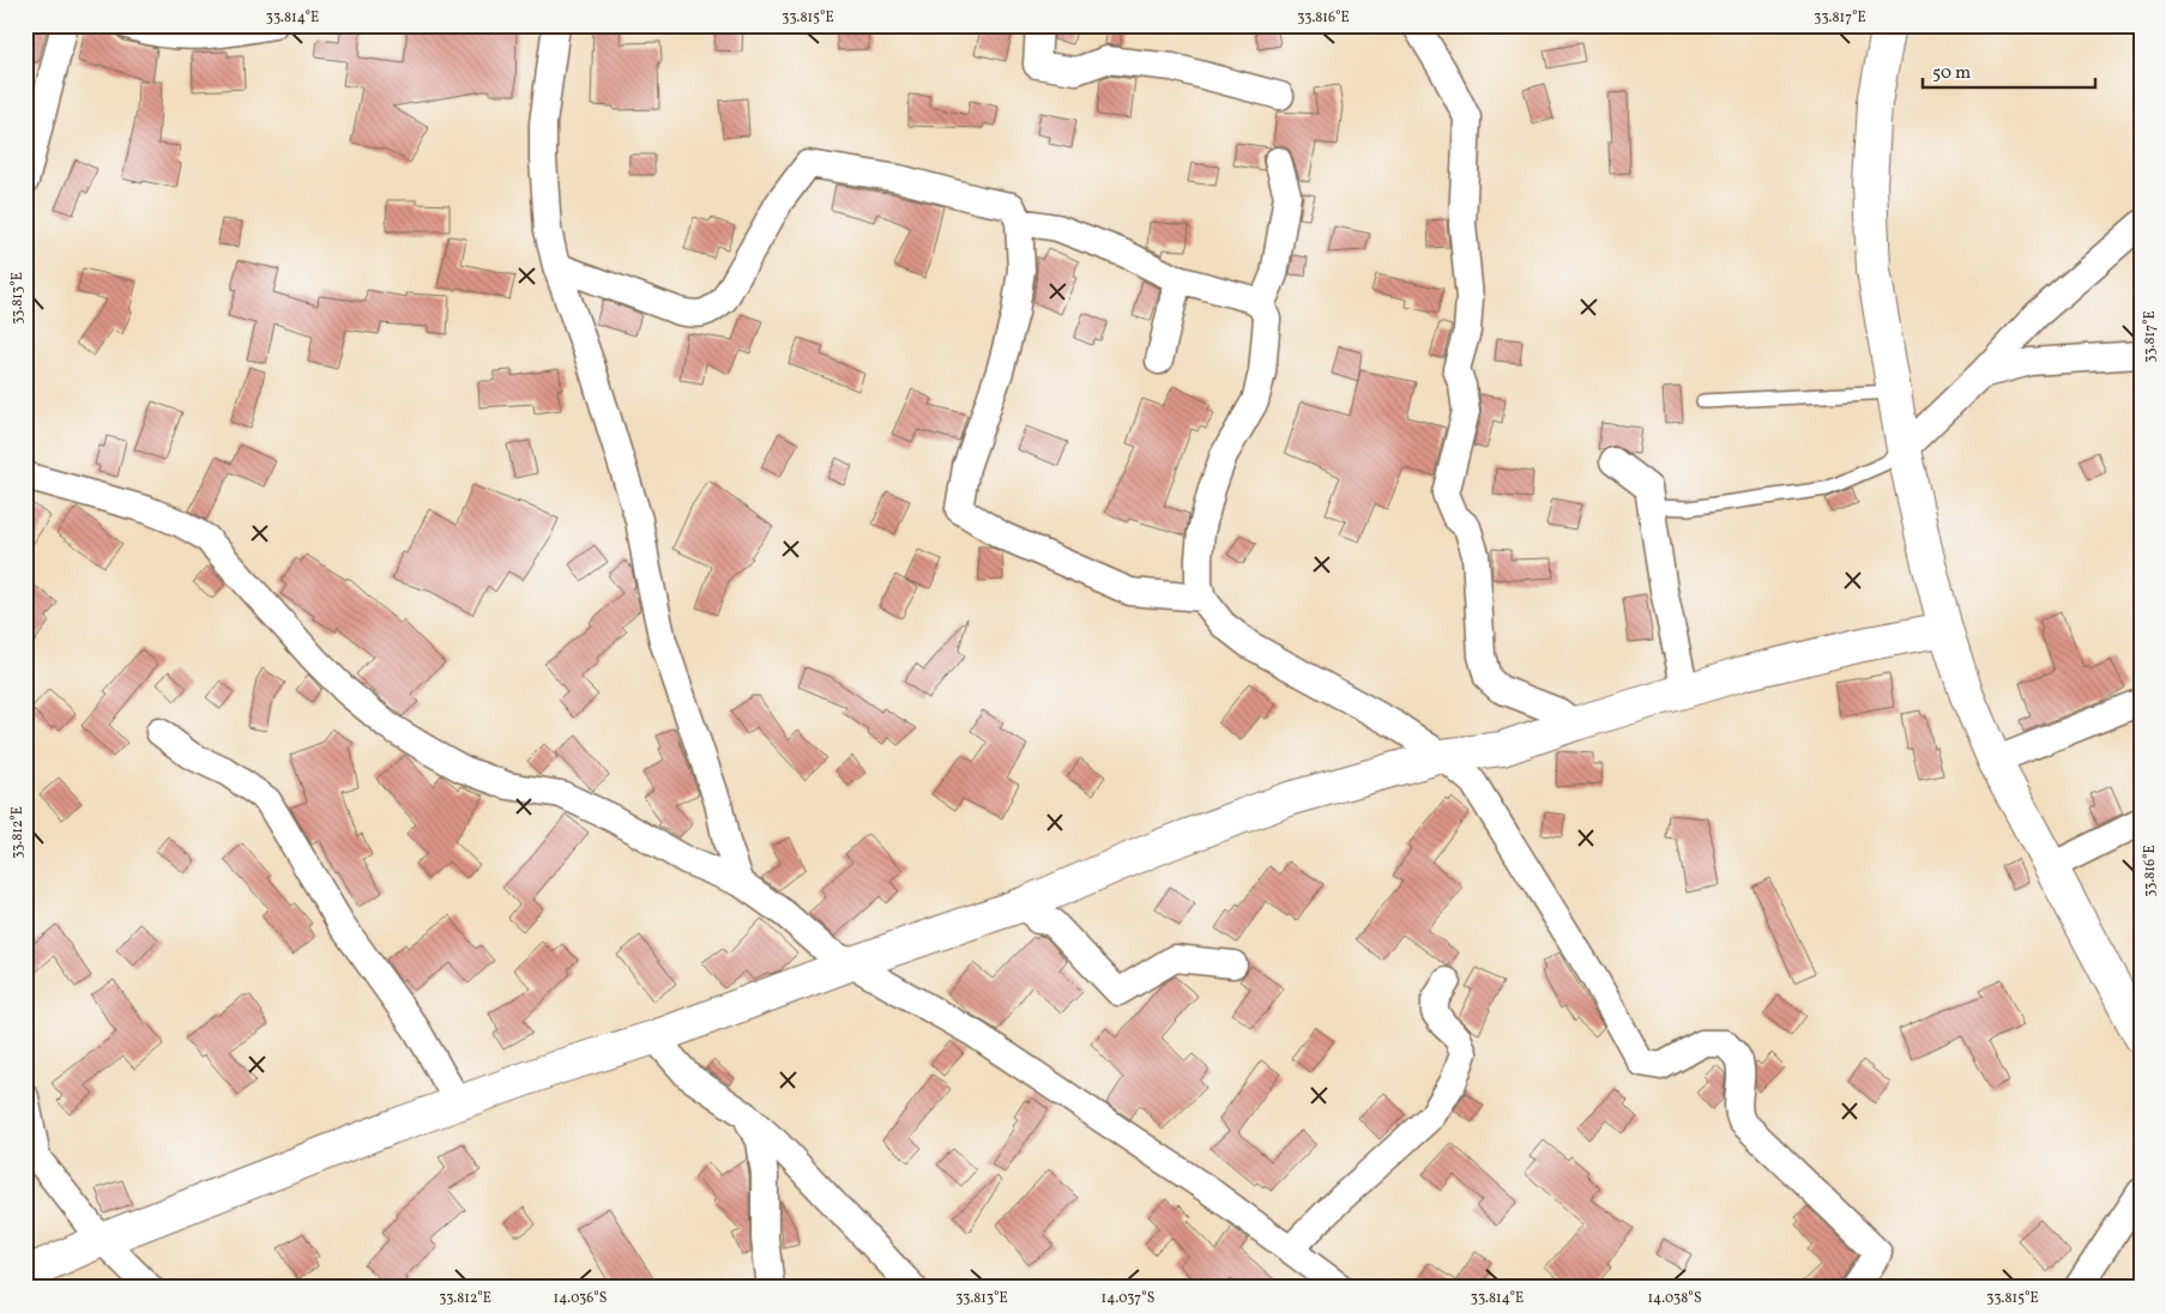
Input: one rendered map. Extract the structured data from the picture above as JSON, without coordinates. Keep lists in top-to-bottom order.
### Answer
{
  "scale_bar": "50 m",
  "coordinates": [
    "33.814°E",
    "33.815°E",
    "33.816°E",
    "33.817°E",
    "33.813°E",
    "33.812°E",
    "14.036°S",
    "14.037°S",
    "14.038°S"
  ]
}
